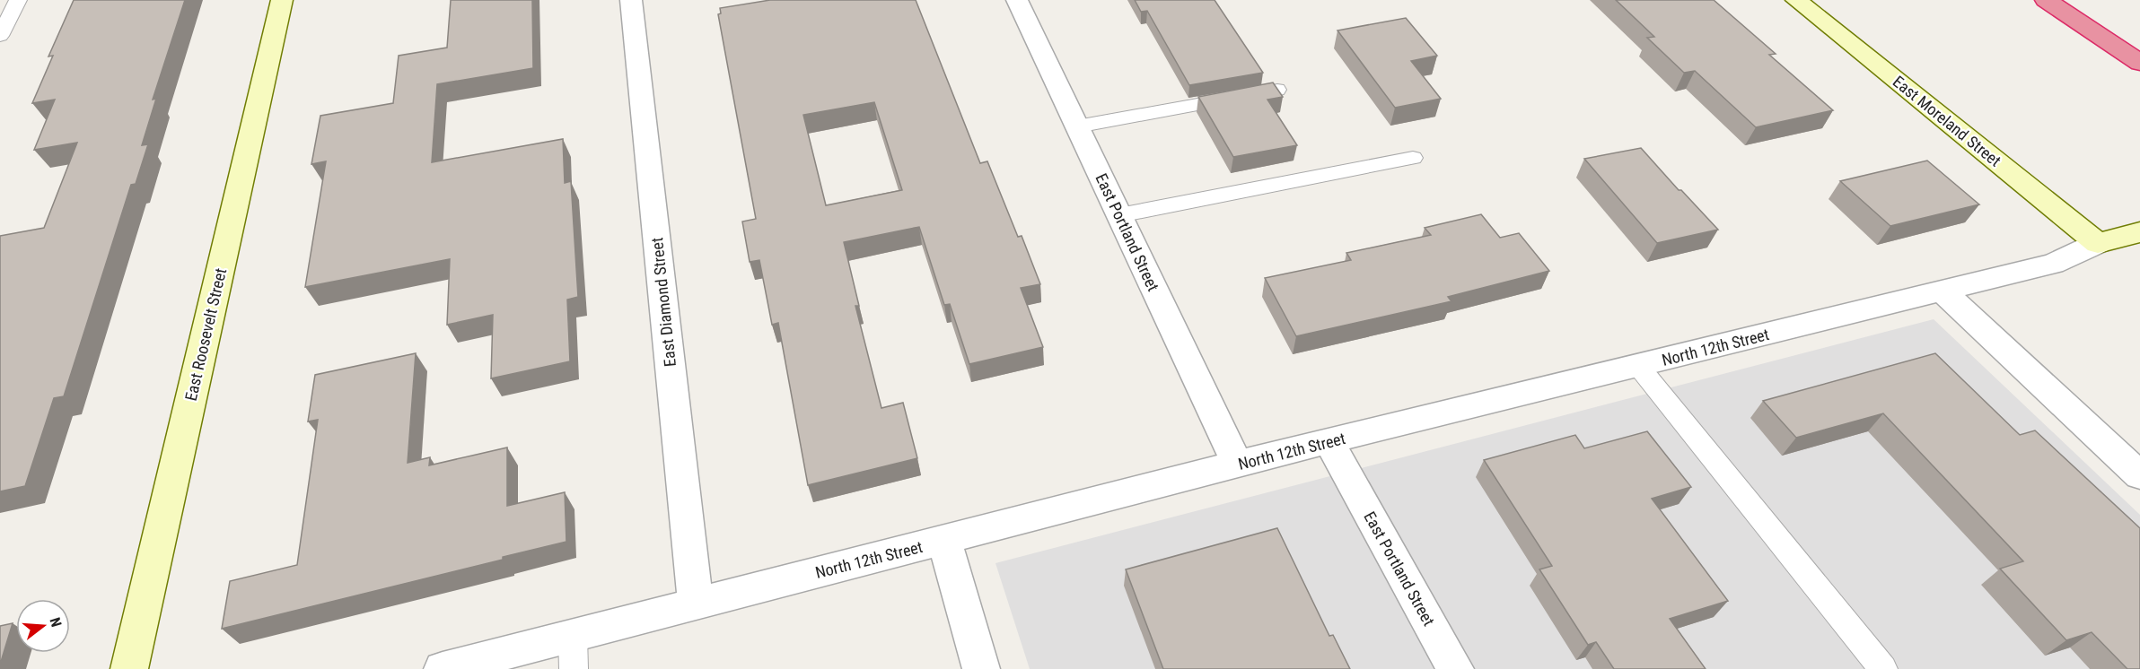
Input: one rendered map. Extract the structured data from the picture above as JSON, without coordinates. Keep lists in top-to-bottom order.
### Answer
{
  "streets": {
    "street": [
      "East Moreland Street",
      "East Portland Street",
      "East Diamond Street",
      "East Roosevelt Street",
      "North 12th Street"
    ]
  },
  "crossings": [
    ["East Moreland Street", "North 12th Street"],
    ["East Portland Street", "North 12th Street"],
    ["East Diamond Street", "North 12th Street"]
  ],
  "north": "right"
}
